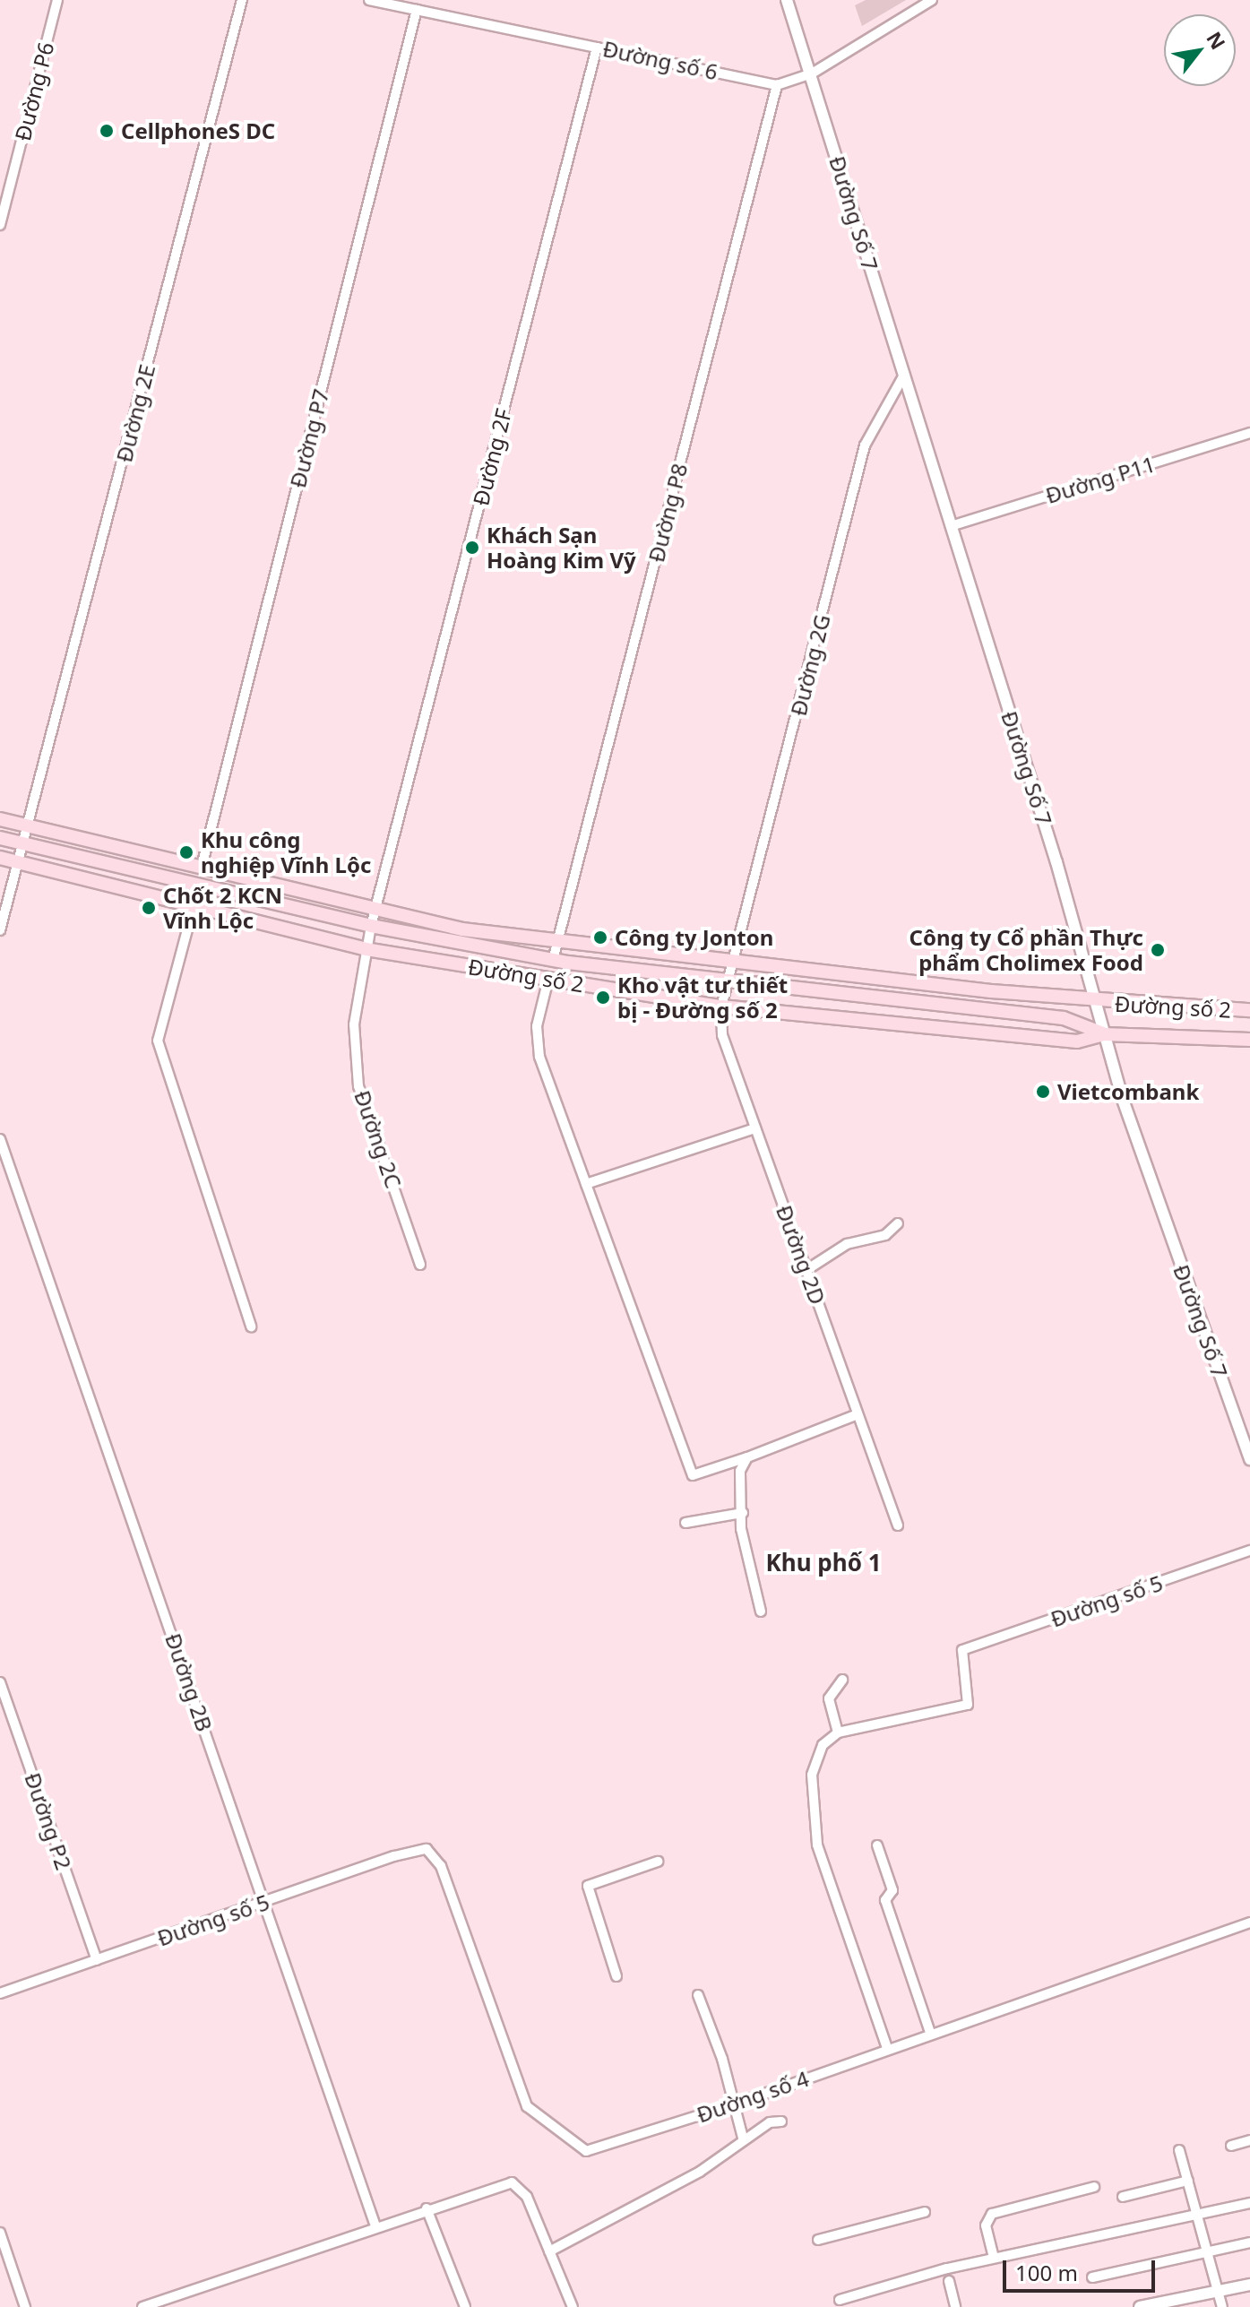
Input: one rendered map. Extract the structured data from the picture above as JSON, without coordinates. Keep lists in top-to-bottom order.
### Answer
{
  "streets": {
    "main road": ["Đường số 2"],
    "street": [
      "Đường số 6",
      "Đường P6",
      "Đường Số 7",
      "Đường 2E",
      "Đường P7",
      "Đường 2F",
      "Đường P11",
      "Đường P8",
      "Đường 2G",
      "Đường 2C",
      "Đường 2D",
      "Đường số 5",
      "Đường 2B",
      "Đường P2",
      "Đường số 4"
    ]
  },
  "crossings": [
    ["Đường số 6", "Đường P7"],
    ["Đường số 6", "Đường 2F"],
    ["Đường số 6", "Đường P8"],
    ["Đường Số 7", "Đường P11"],
    ["Đường Số 7", "Đường 2G"],
    ["Đường Số 7", "Đường số 2"],
    ["Đường 2E", "Đường số 2"],
    ["Đường P7", "Đường số 2"],
    ["Đường 2F", "Đường số 2"],
    ["Đường 2F", "Đường 2C"],
    ["Đường P8", "Đường số 2"],
    ["Đường 2G", "Đường số 2"],
    ["Đường 2G", "Đường 2D"],
    ["Đường số 2", "Đường 2C"],
    ["Đường số 2", "Đường 2D"],
    ["Đường số 5", "Đường 2B"],
    ["Đường số 5", "Đường P2"],
    ["Đường số 5", "Đường số 4"]
  ],
  "districts": ["Khu phố 1"],
  "places": [
    "CellphoneS DC",
    "Khách Sạn Hoàng Kim Vỹ",
    "Khu công nghiệp Vĩnh Lộc",
    "Chốt 2 KCN Vĩnh Lộc",
    "Công ty Jonton",
    "Công ty Cổ phần Thực phẩm Cholimex Food",
    "Kho vật tư thiết bị - Đường số 2",
    "Vietcombank"
  ],
  "scale_bar": "100 m",
  "north": "top right"
}
